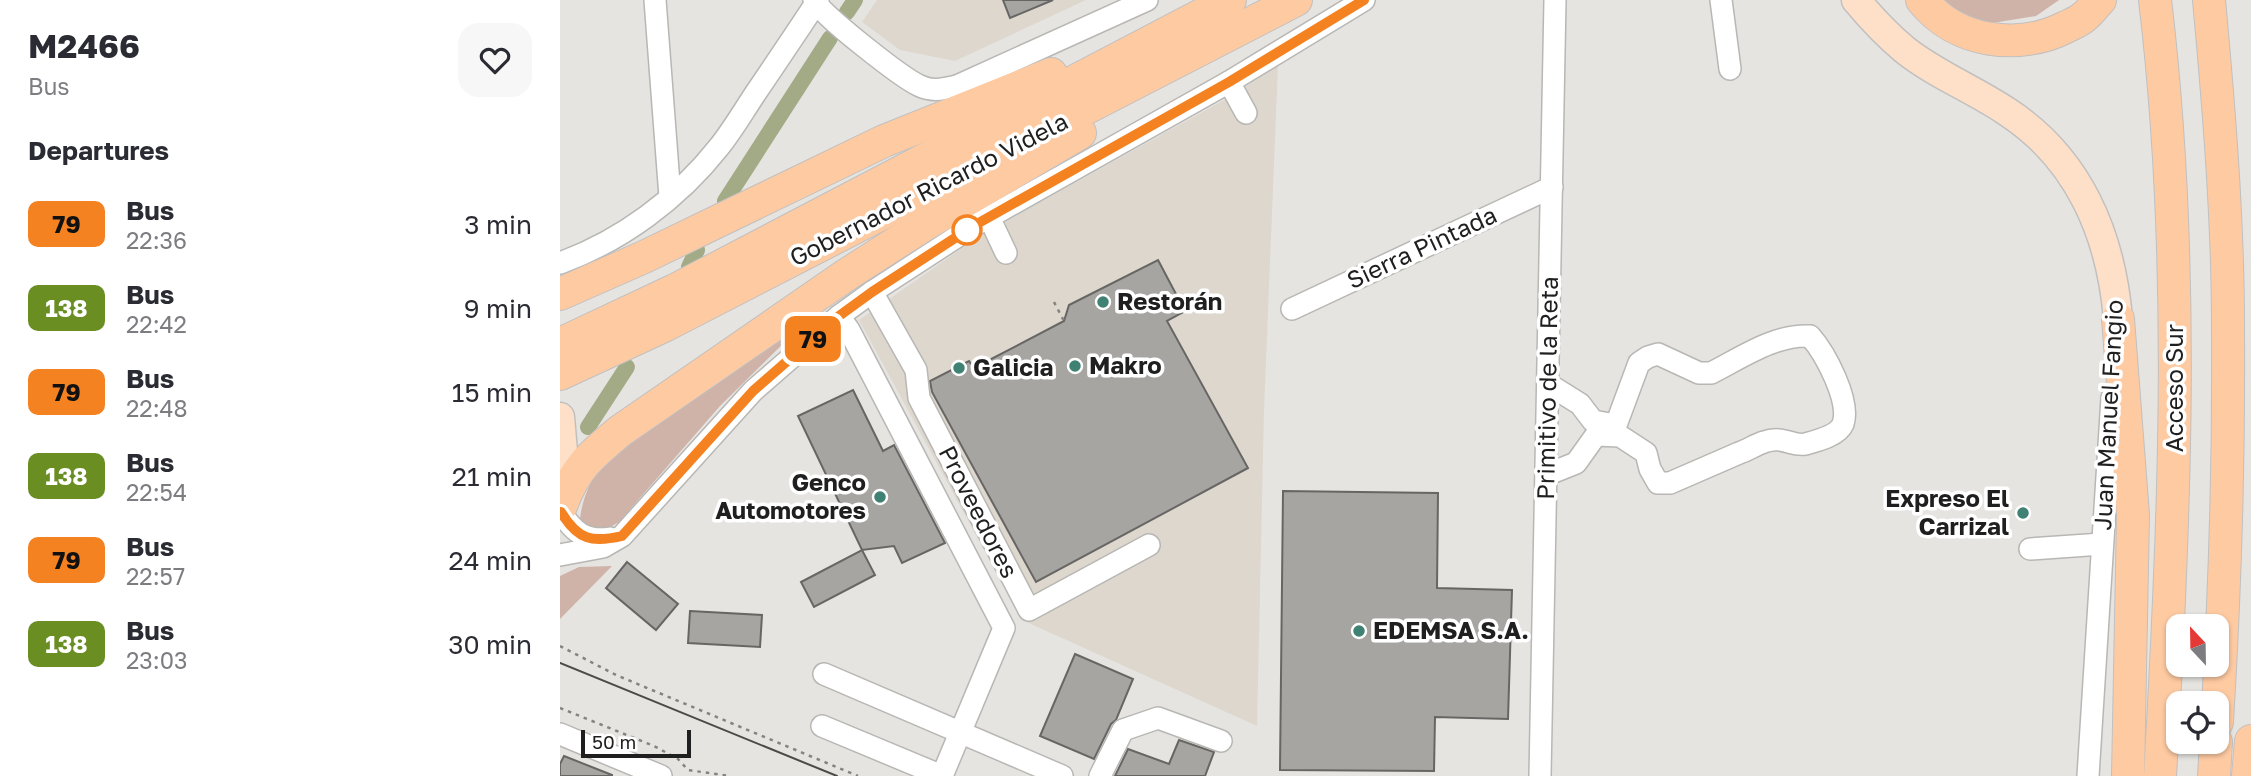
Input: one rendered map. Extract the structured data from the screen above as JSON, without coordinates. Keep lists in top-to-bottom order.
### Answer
{
  "streets": {
    "highway": ["Gobernador Ricardo Videla", "Acceso Sur"],
    "main road": ["Juan Manuel Fangio"],
    "street": ["Sierra Pintada", "Primitivo de la Reta", "Proveedores"]
  },
  "crossings": [
    ["Sierra Pintada", "Primitivo de la Reta"]
  ],
  "places": [
    "Restorán",
    "Makro",
    "Galicia",
    "Genco Automotores",
    "Expreso El Carrizal",
    "EDEMSA S.A."
  ],
  "lines": ["bus line 79"],
  "scale_bar": "50 m",
  "north": "top",
  "page": {
    "heading": [
      ["M2466", "Bus"],
      "Departures"
    ],
    "on_map": "79",
    "list": [
      {
        "mark": "79",
        "name": "Bus",
        "note": "22:36",
        "value": "3 min"
      },
      {
        "mark": "138",
        "name": "Bus",
        "note": "22:42",
        "value": "9 min"
      },
      {
        "mark": "79",
        "name": "Bus",
        "note": "22:48",
        "value": "15 min"
      },
      {
        "mark": "138",
        "name": "Bus",
        "note": "22:54",
        "value": "21 min"
      },
      {
        "mark": "79",
        "name": "Bus",
        "note": "22:57",
        "value": "24 min"
      },
      {
        "mark": "138",
        "name": "Bus",
        "note": "23:03",
        "value": "30 min"
      }
    ],
    "scale": "50 m"
  }
}
